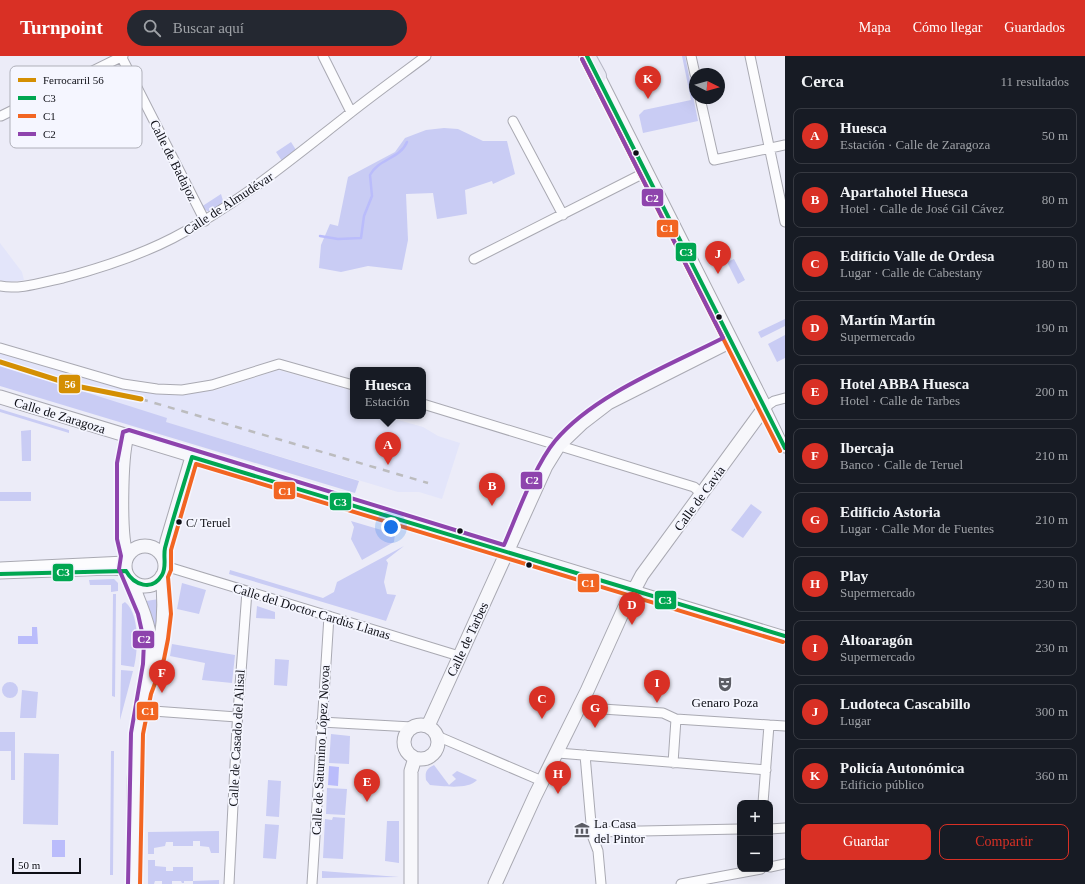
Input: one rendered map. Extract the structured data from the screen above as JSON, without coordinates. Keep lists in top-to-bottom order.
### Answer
{
  "streets": {
    "main road": ["Calle de Zaragoza", "Calle de Cavia", "Calle de Tarbes"],
    "street": [
      "Calle de Badajoz",
      "Calle de Almudévar",
      "Calle del Doctor Cardús Llanas",
      "Calle de Casado del Alisal",
      "Calle de Saturnino López Novoa"
    ]
  },
  "crossings": [
    ["Calle de Badajoz", "Calle de Almudévar"],
    ["Calle de Zaragoza", "Calle de Cavia"],
    ["Calle de Zaragoza", "Calle de Tarbes"],
    ["Calle del Doctor Cardús Llanas", "Calle de Tarbes"],
    ["Calle del Doctor Cardús Llanas", "Calle de Casado del Alisal"],
    ["Calle del Doctor Cardús Llanas", "Calle de Saturnino López Novoa"]
  ],
  "places": {
    "other": ["C/ Teruel"],
    "theatre": ["Genaro Poza"],
    "museum": ["La Casa del Pintor"]
  },
  "lines": [
    "transit line C3",
    "transit line C1",
    "transit line C2",
    "rail line 56"
  ],
  "legend": [
    "Ferrocarril 56",
    "C3",
    "C1",
    "C2"
  ],
  "scale_bar": "50 m",
  "north": "right",
  "page": {
    "header": "Turnpoint",
    "search": "Buscar aquí",
    "nav": ["Mapa", "Cómo llegar", "Guardados"],
    "heading": ["Cerca", "11 resultados"],
    "pins": [
      "K",
      "J",
      "A",
      "B",
      "D",
      "F",
      "I",
      "C",
      "G",
      "H",
      "E"
    ],
    "list": [
      {
        "mark": "A",
        "name": "Huesca",
        "note": "Estación · Calle de Zaragoza",
        "value": "50 m"
      },
      {
        "mark": "B",
        "name": "Apartahotel Huesca",
        "note": "Hotel · Calle de José Gil Cávez",
        "value": "80 m"
      },
      {
        "mark": "C",
        "name": "Edificio Valle de Ordesa",
        "note": "Lugar · Calle de Cabestany",
        "value": "180 m"
      },
      {
        "mark": "D",
        "name": "Martín Martín",
        "note": "Supermercado",
        "value": "190 m"
      },
      {
        "mark": "E",
        "name": "Hotel ABBA Huesca",
        "note": "Hotel · Calle de Tarbes",
        "value": "200 m"
      },
      {
        "mark": "F",
        "name": "Ibercaja",
        "note": "Banco · Calle de Teruel",
        "value": "210 m"
      },
      {
        "mark": "G",
        "name": "Edificio Astoria",
        "note": "Lugar · Calle Mor de Fuentes",
        "value": "210 m"
      },
      {
        "mark": "H",
        "name": "Play",
        "note": "Supermercado",
        "value": "230 m"
      },
      {
        "mark": "I",
        "name": "Altoaragón",
        "note": "Supermercado",
        "value": "230 m"
      },
      {
        "mark": "J",
        "name": "Ludoteca Cascabillo",
        "note": "Lugar",
        "value": "300 m"
      },
      {
        "mark": "K",
        "name": "Policía Autonómica",
        "note": "Edificio público",
        "value": "360 m"
      }
    ],
    "popup": ["Huesca", "Estación"],
    "map_buttons": ["+", "−"],
    "buttons": ["Guardar", "Compartir"],
    "scale": "50 m"
  }
}
